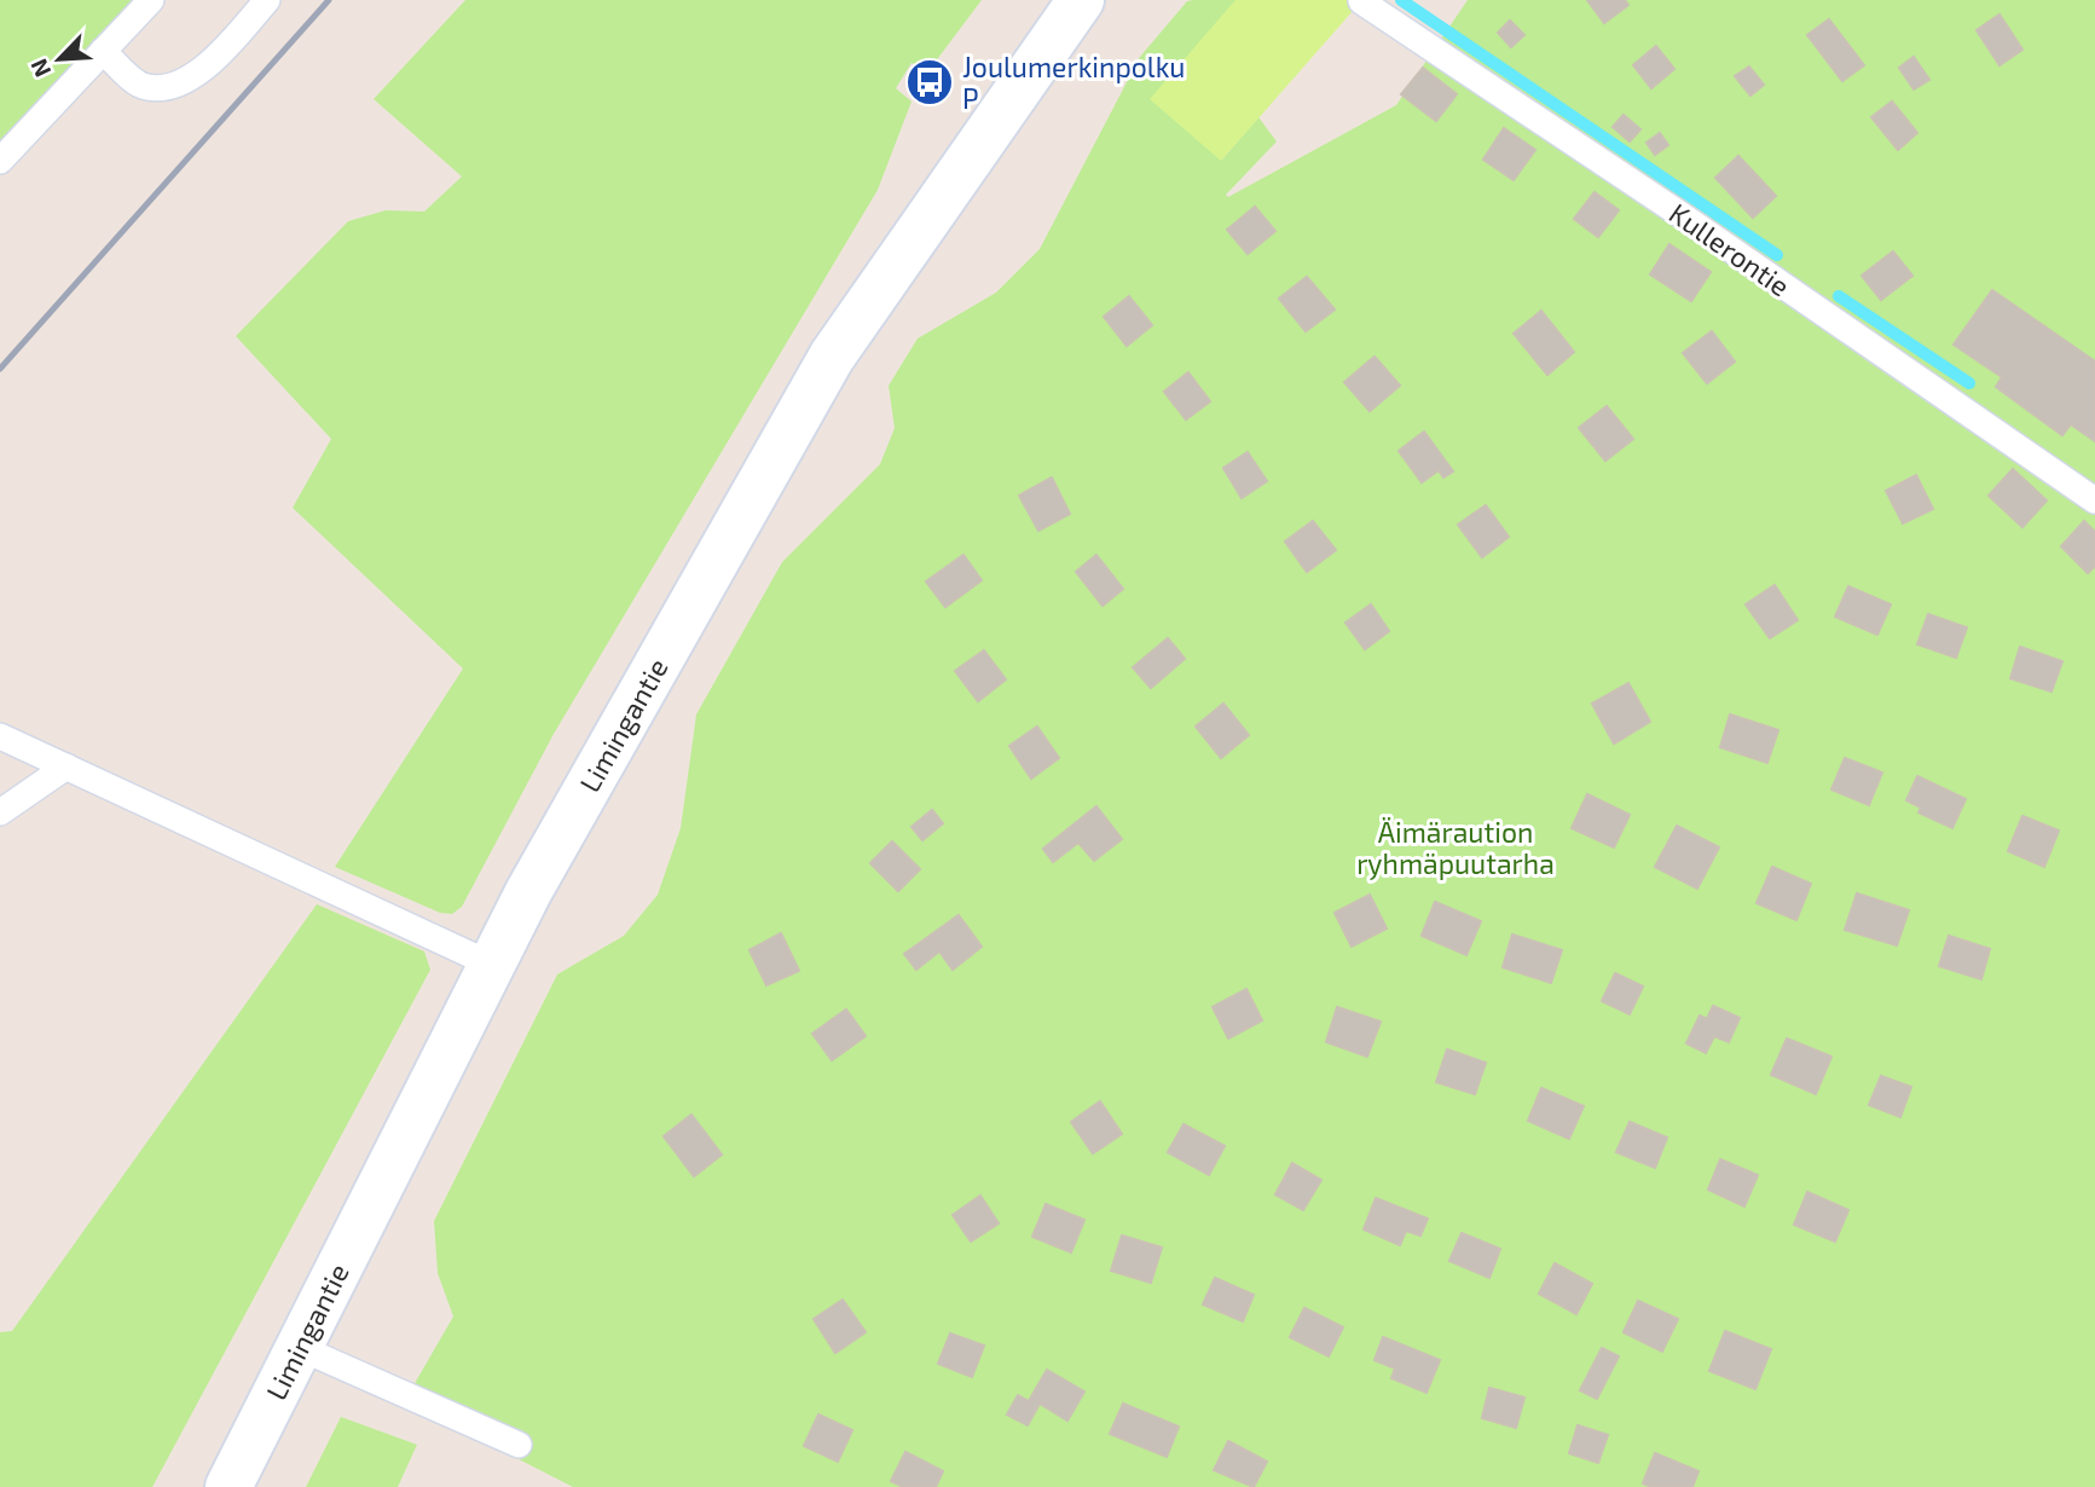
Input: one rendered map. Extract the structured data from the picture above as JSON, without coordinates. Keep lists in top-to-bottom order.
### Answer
{
  "streets": {
    "main road": ["Limingantie"],
    "lane": ["Kullerontie"]
  },
  "parks": ["Äimäraution ryhmäpuutarha"],
  "places": {
    "bus stop": ["Joulumerkinpolku P"]
  },
  "north": "bottom left"
}
